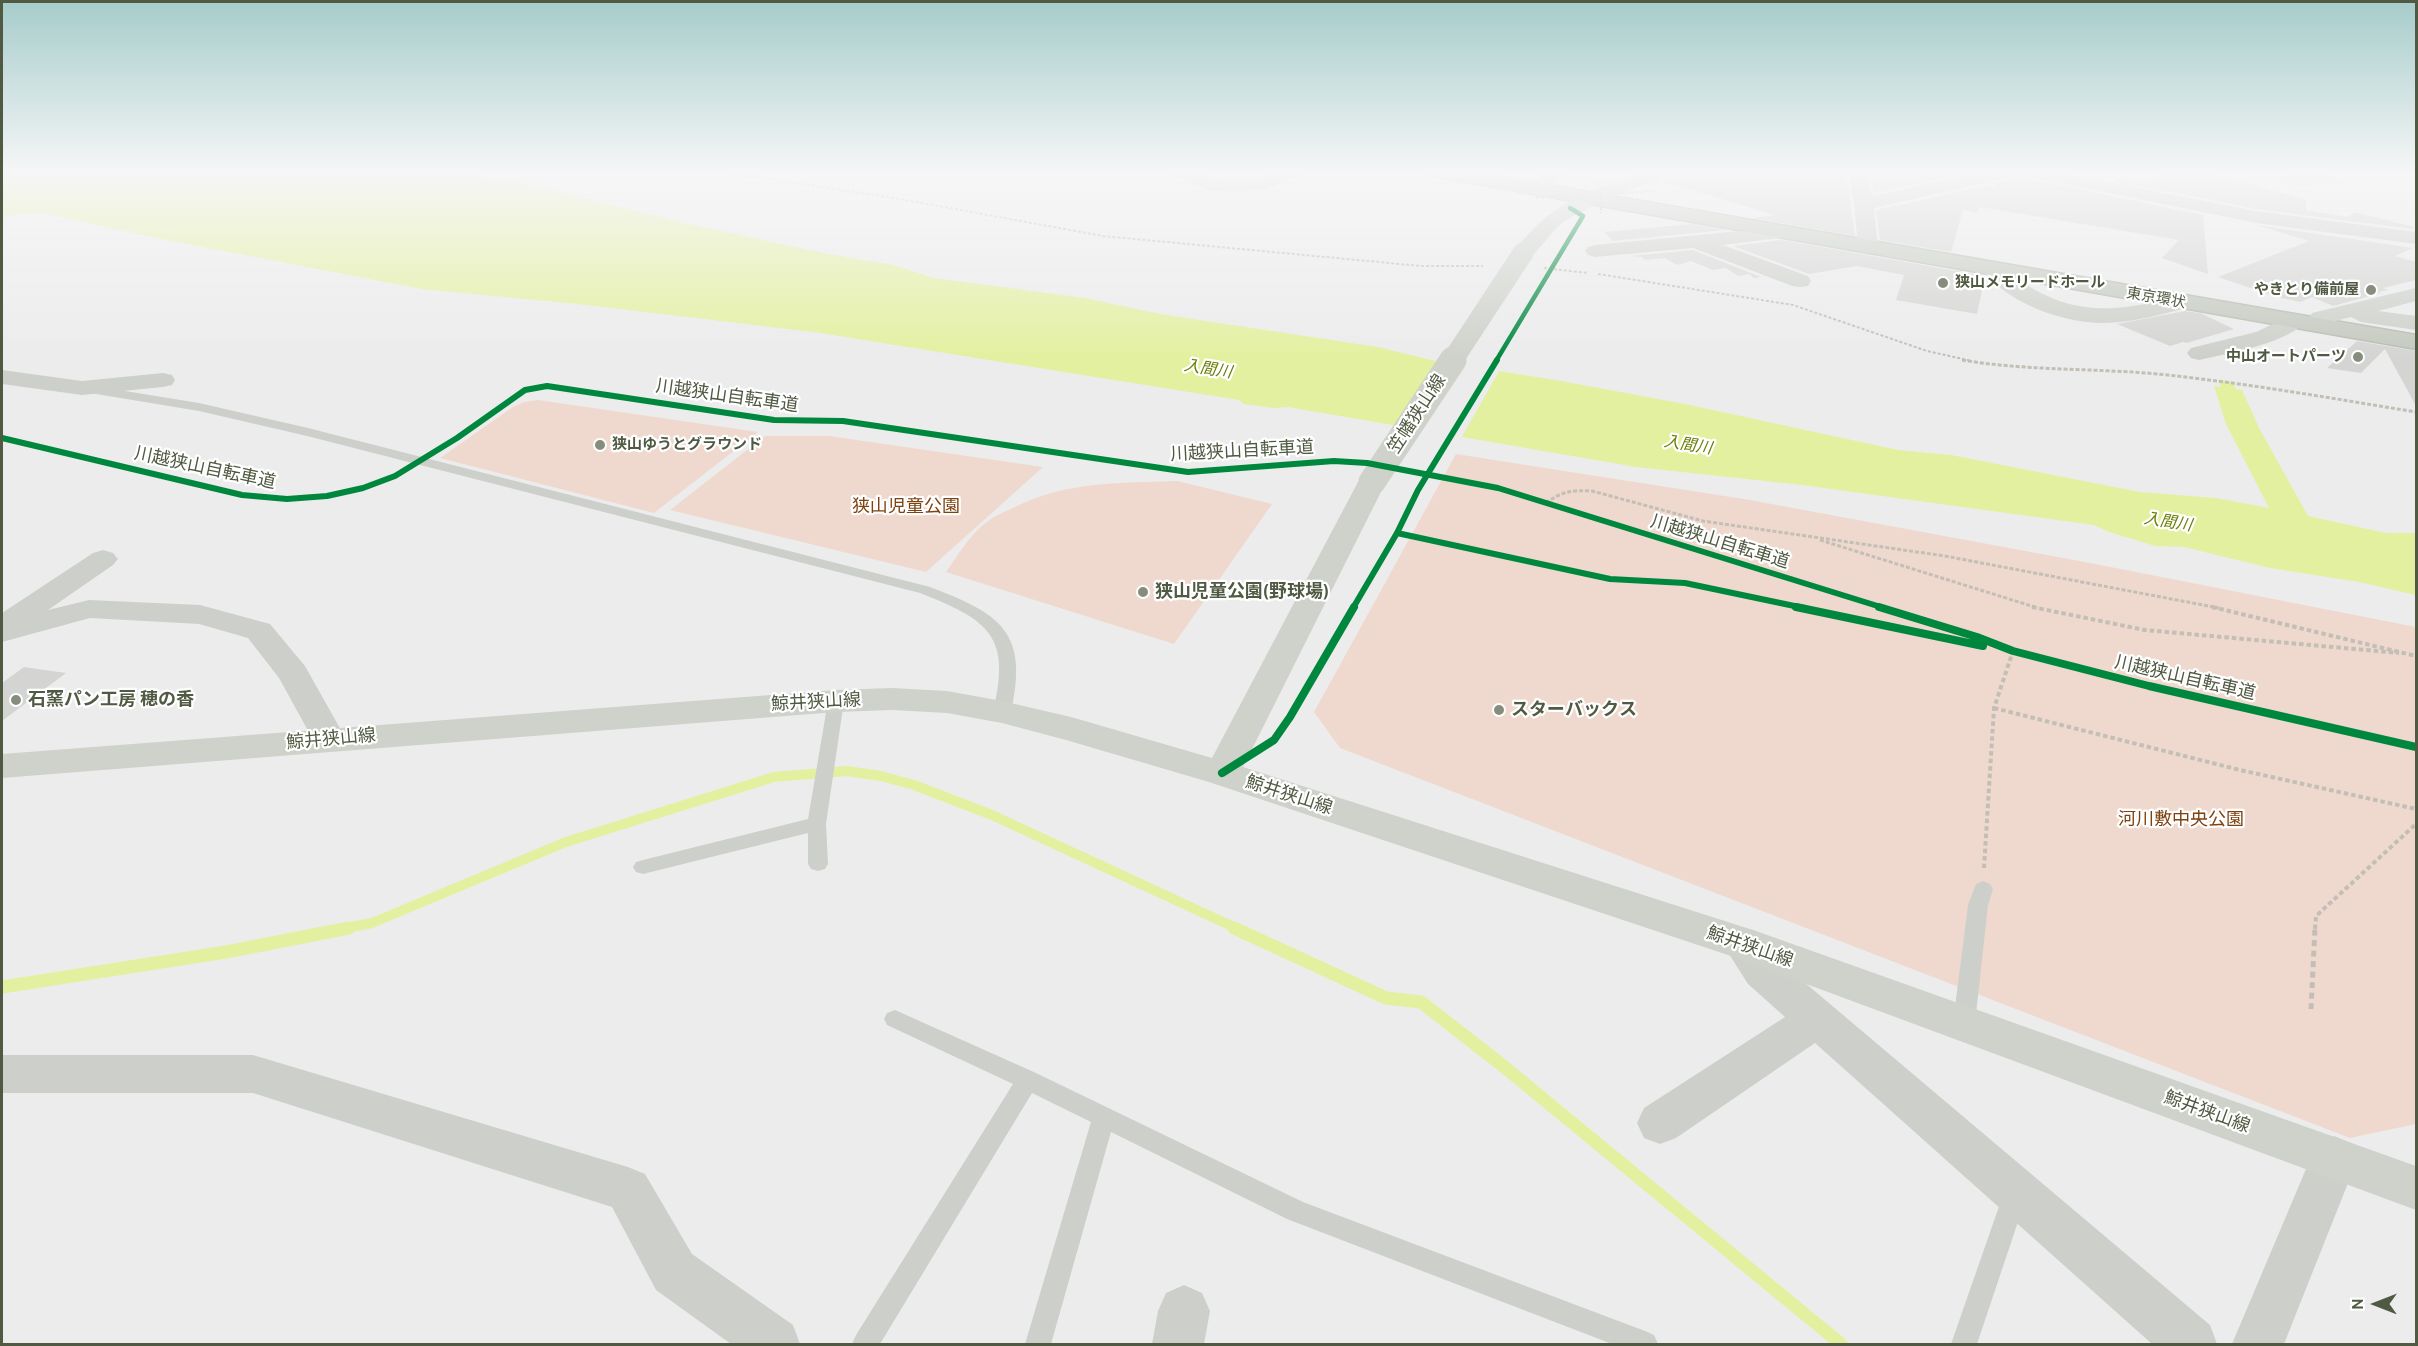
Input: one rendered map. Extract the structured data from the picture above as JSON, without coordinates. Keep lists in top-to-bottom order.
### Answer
{
  "streets": {
    "highway": ["東京環状"],
    "main road": ["笠幡狭山線", "鯨井狭山線"],
    "cycle path": ["川越狭山自転車道"]
  },
  "crossings": [
    ["笠幡狭山線", "鯨井狭山線"]
  ],
  "water": ["入間川"],
  "parks": ["狭山児童公園", "河川敷中央公園"],
  "places": [
    "狭山メモリードホール",
    "やきとり備前屋",
    "中山オートパーツ",
    "狭山ゆうとグラウンド",
    "狭山児童公園(野球場)",
    "石窯パン工房 穂の香",
    "スターバックス"
  ],
  "north": "left"
}
